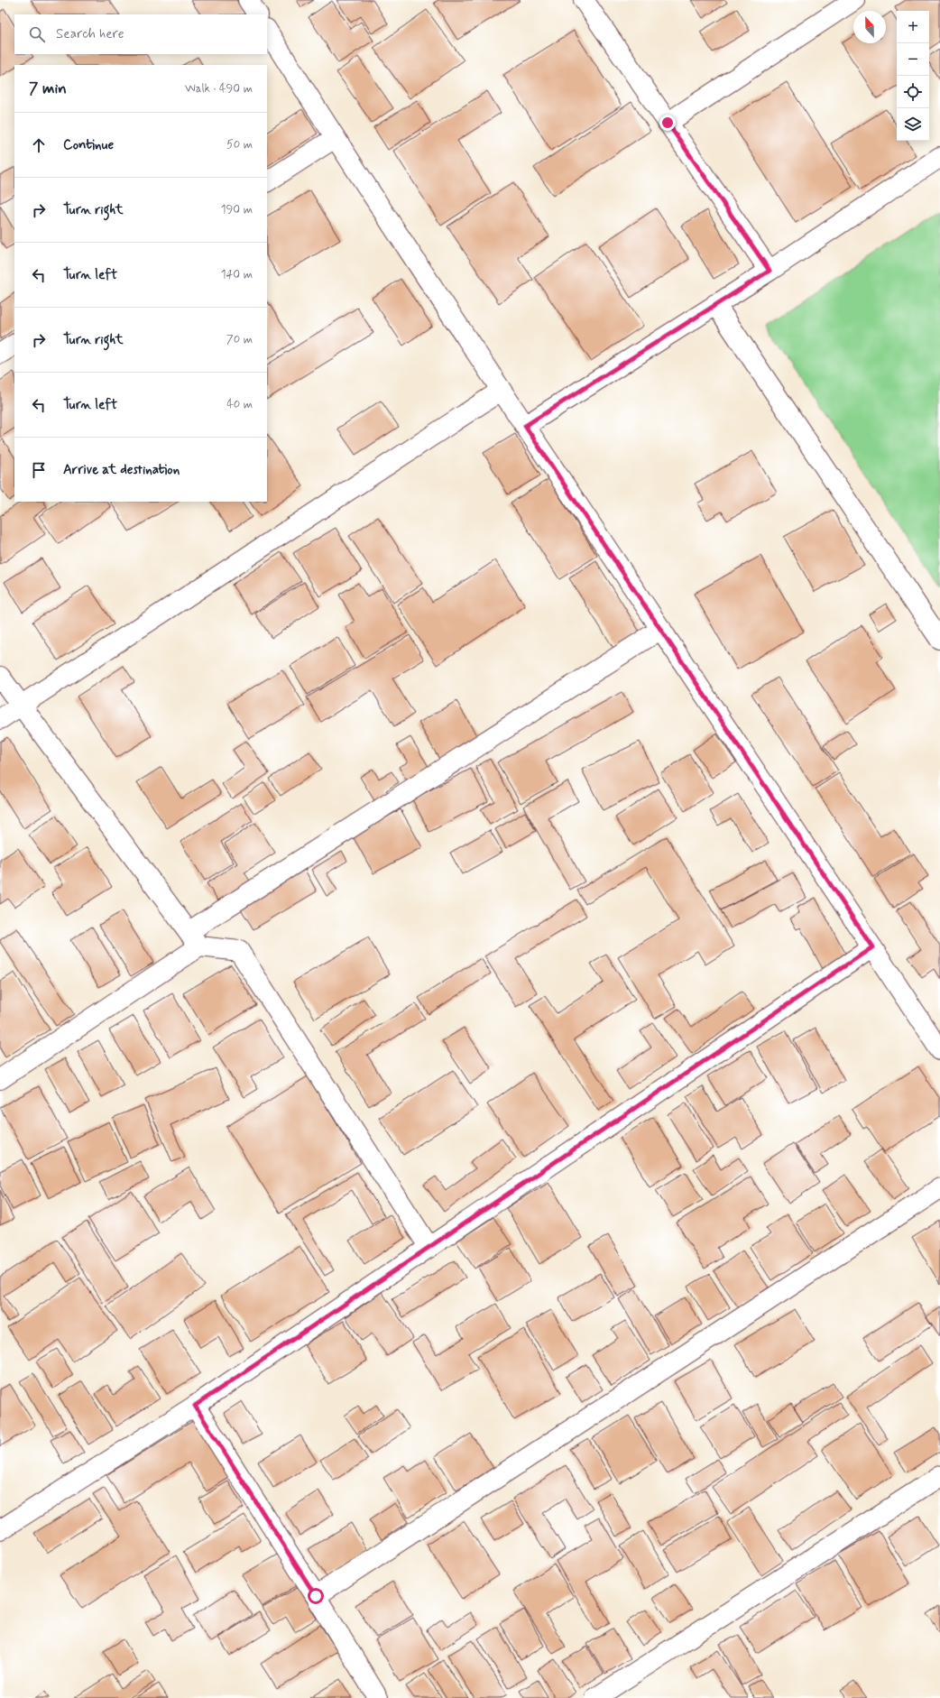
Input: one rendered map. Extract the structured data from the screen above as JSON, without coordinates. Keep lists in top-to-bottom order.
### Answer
{
  "north": "top",
  "page": {
    "map_buttons": ["+", "−"],
    "search": "Search here",
    "heading": ["7 min", "Walk · 490 m"],
    "list": [
      ["Continue", "50 m"],
      ["Turn right", "190 m"],
      ["Turn left", "140 m"],
      ["Turn right", "70 m"],
      ["Turn left", "40 m"],
      "Arrive at destination"
    ]
  }
}
